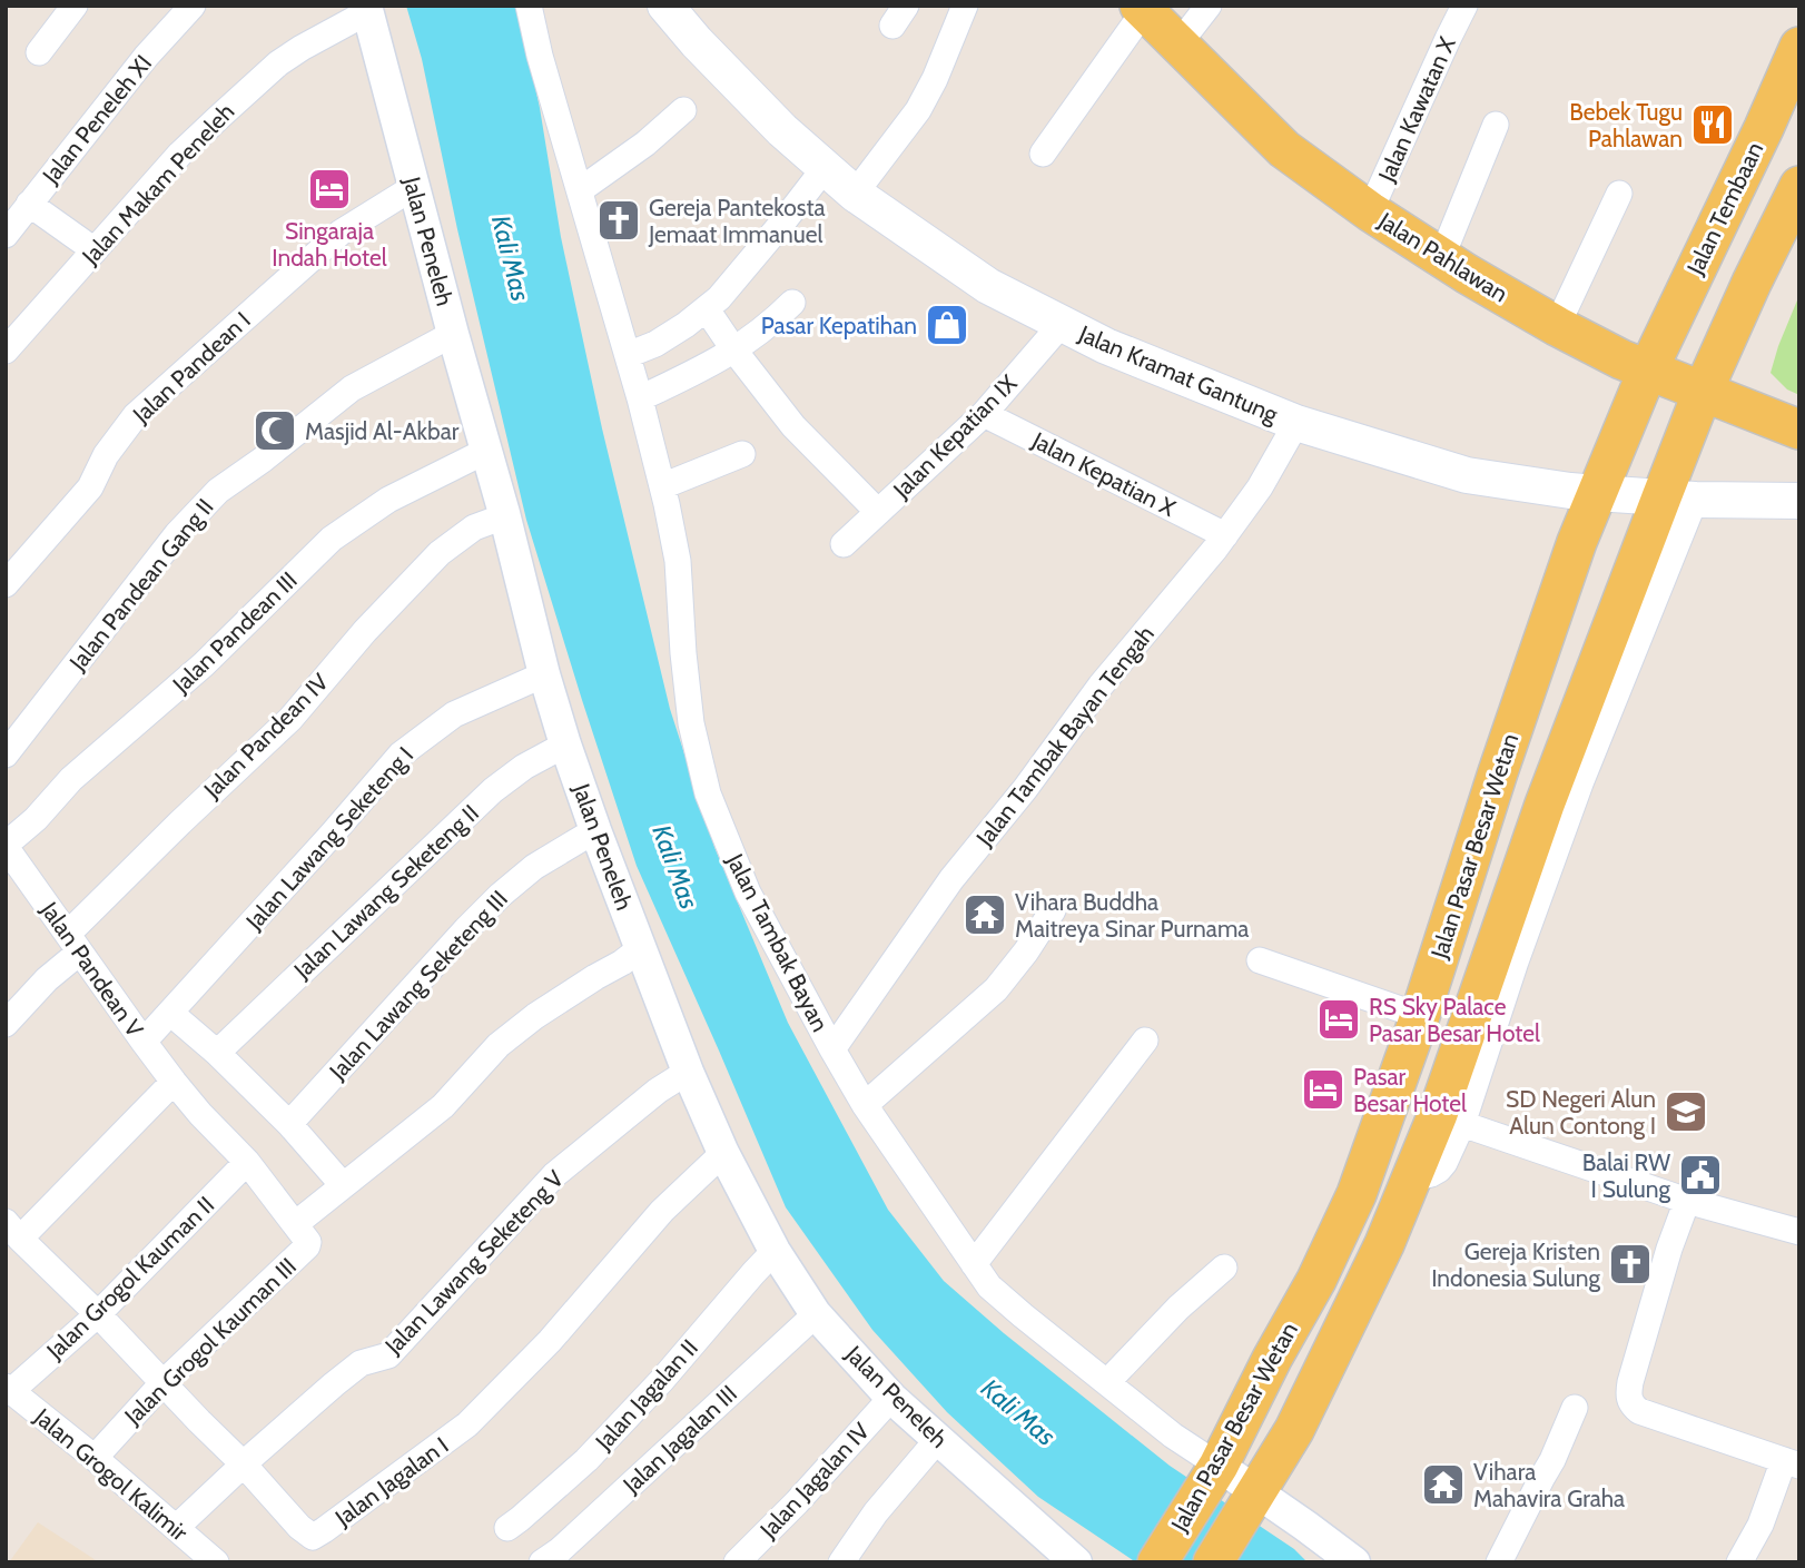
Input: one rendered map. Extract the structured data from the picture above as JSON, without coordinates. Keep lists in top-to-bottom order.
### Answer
{
  "streets": {
    "main road": [
      "Jalan Tembaan",
      "Jalan Pahlawan",
      "Jalan Kramat Gantung",
      "Jalan Pasar Besar Wetan"
    ],
    "street": [
      "Jalan Kawatan X",
      "Jalan Peneleh XI",
      "Jalan Makam Peneleh",
      "Jalan Peneleh",
      "Jalan Pandean I",
      "Jalan Kepatian IX",
      "Jalan Kepatian X",
      "Jalan Pandean Gang II",
      "Jalan Pandean III",
      "Jalan Pandean IV",
      "Jalan Tambak Bayan Tengah",
      "Jalan Lawang Seketeng I",
      "Jalan Lawang Seketeng II",
      "Jalan Tambak Bayan",
      "Jalan Pandean V",
      "Jalan Lawang Seketeng III",
      "Jalan Lawang Seketeng V",
      "Jalan Grogol Kauman II",
      "Jalan Grogol Kauman III",
      "Jalan Jagalan II",
      "Jalan Jagalan III",
      "Jalan Grogol Kalimir",
      "Jalan Jagalan IV",
      "Jalan Jagalan I"
    ]
  },
  "crossings": [
    ["Jalan Kawatan X", "Jalan Pahlawan"],
    ["Jalan Makam Peneleh", "Jalan Peneleh"],
    ["Jalan Tembaan", "Jalan Pahlawan"],
    ["Jalan Tembaan", "Jalan Pasar Besar Wetan"],
    ["Jalan Peneleh", "Jalan Pandean I"],
    ["Jalan Peneleh", "Jalan Pandean Gang II"],
    ["Jalan Peneleh", "Jalan Pandean III"],
    ["Jalan Peneleh", "Jalan Pandean IV"],
    ["Jalan Peneleh", "Jalan Lawang Seketeng I"],
    ["Jalan Peneleh", "Jalan Lawang Seketeng II"],
    ["Jalan Peneleh", "Jalan Lawang Seketeng III"],
    ["Jalan Peneleh", "Jalan Lawang Seketeng V"],
    ["Jalan Peneleh", "Jalan Jagalan II"],
    ["Jalan Peneleh", "Jalan Jagalan III"],
    ["Jalan Peneleh", "Jalan Jagalan IV"],
    ["Jalan Peneleh", "Jalan Jagalan I"],
    ["Jalan Pahlawan", "Jalan Pasar Besar Wetan"],
    ["Jalan Kramat Gantung", "Jalan Kepatian IX"],
    ["Jalan Kramat Gantung", "Jalan Tambak Bayan Tengah"],
    ["Jalan Kramat Gantung", "Jalan Pasar Besar Wetan"],
    ["Jalan Kepatian IX", "Jalan Kepatian X"],
    ["Jalan Kepatian X", "Jalan Tambak Bayan Tengah"],
    ["Jalan Pandean III", "Jalan Pandean V"],
    ["Jalan Pandean IV", "Jalan Pandean V"],
    ["Jalan Tambak Bayan Tengah", "Jalan Tambak Bayan"],
    ["Jalan Lawang Seketeng I", "Jalan Pandean V"],
    ["Jalan Pasar Besar Wetan", "Jalan Tambak Bayan"],
    ["Jalan Pandean V", "Jalan Grogol Kauman II"],
    ["Jalan Pandean V", "Jalan Grogol Kauman III"],
    ["Jalan Lawang Seketeng V", "Jalan Grogol Kalimir"],
    ["Jalan Lawang Seketeng V", "Jalan Jagalan I"],
    ["Jalan Grogol Kauman II", "Jalan Grogol Kalimir"],
    ["Jalan Grogol Kauman II", "Jalan Jagalan I"],
    ["Jalan Grogol Kauman III", "Jalan Grogol Kalimir"],
    ["Jalan Grogol Kauman III", "Jalan Jagalan I"]
  ],
  "water": ["Kali Mas"],
  "places": {
    "restaurant": ["Bebek Tugu Pahlawan"],
    "hotel": ["Singaraja Indah Hotel", "RS Sky Palace Pasar Besar Hotel", "Pasar Besar Hotel"],
    "church": ["Gereja Pantekosta Jemaat Immanuel", "Gereja Kristen Indonesia Sulung"],
    "shop": ["Pasar Kepatihan"],
    "mosque": ["Masjid Al-Akbar"],
    "temple": ["Vihara Buddha Maitreya Sinar Purnama", "Vihara Mahavira Graha"],
    "school or university": ["SD Negeri Alun Alun Contong I"],
    "public building": ["Balai RW I Sulung"]
  }
}
